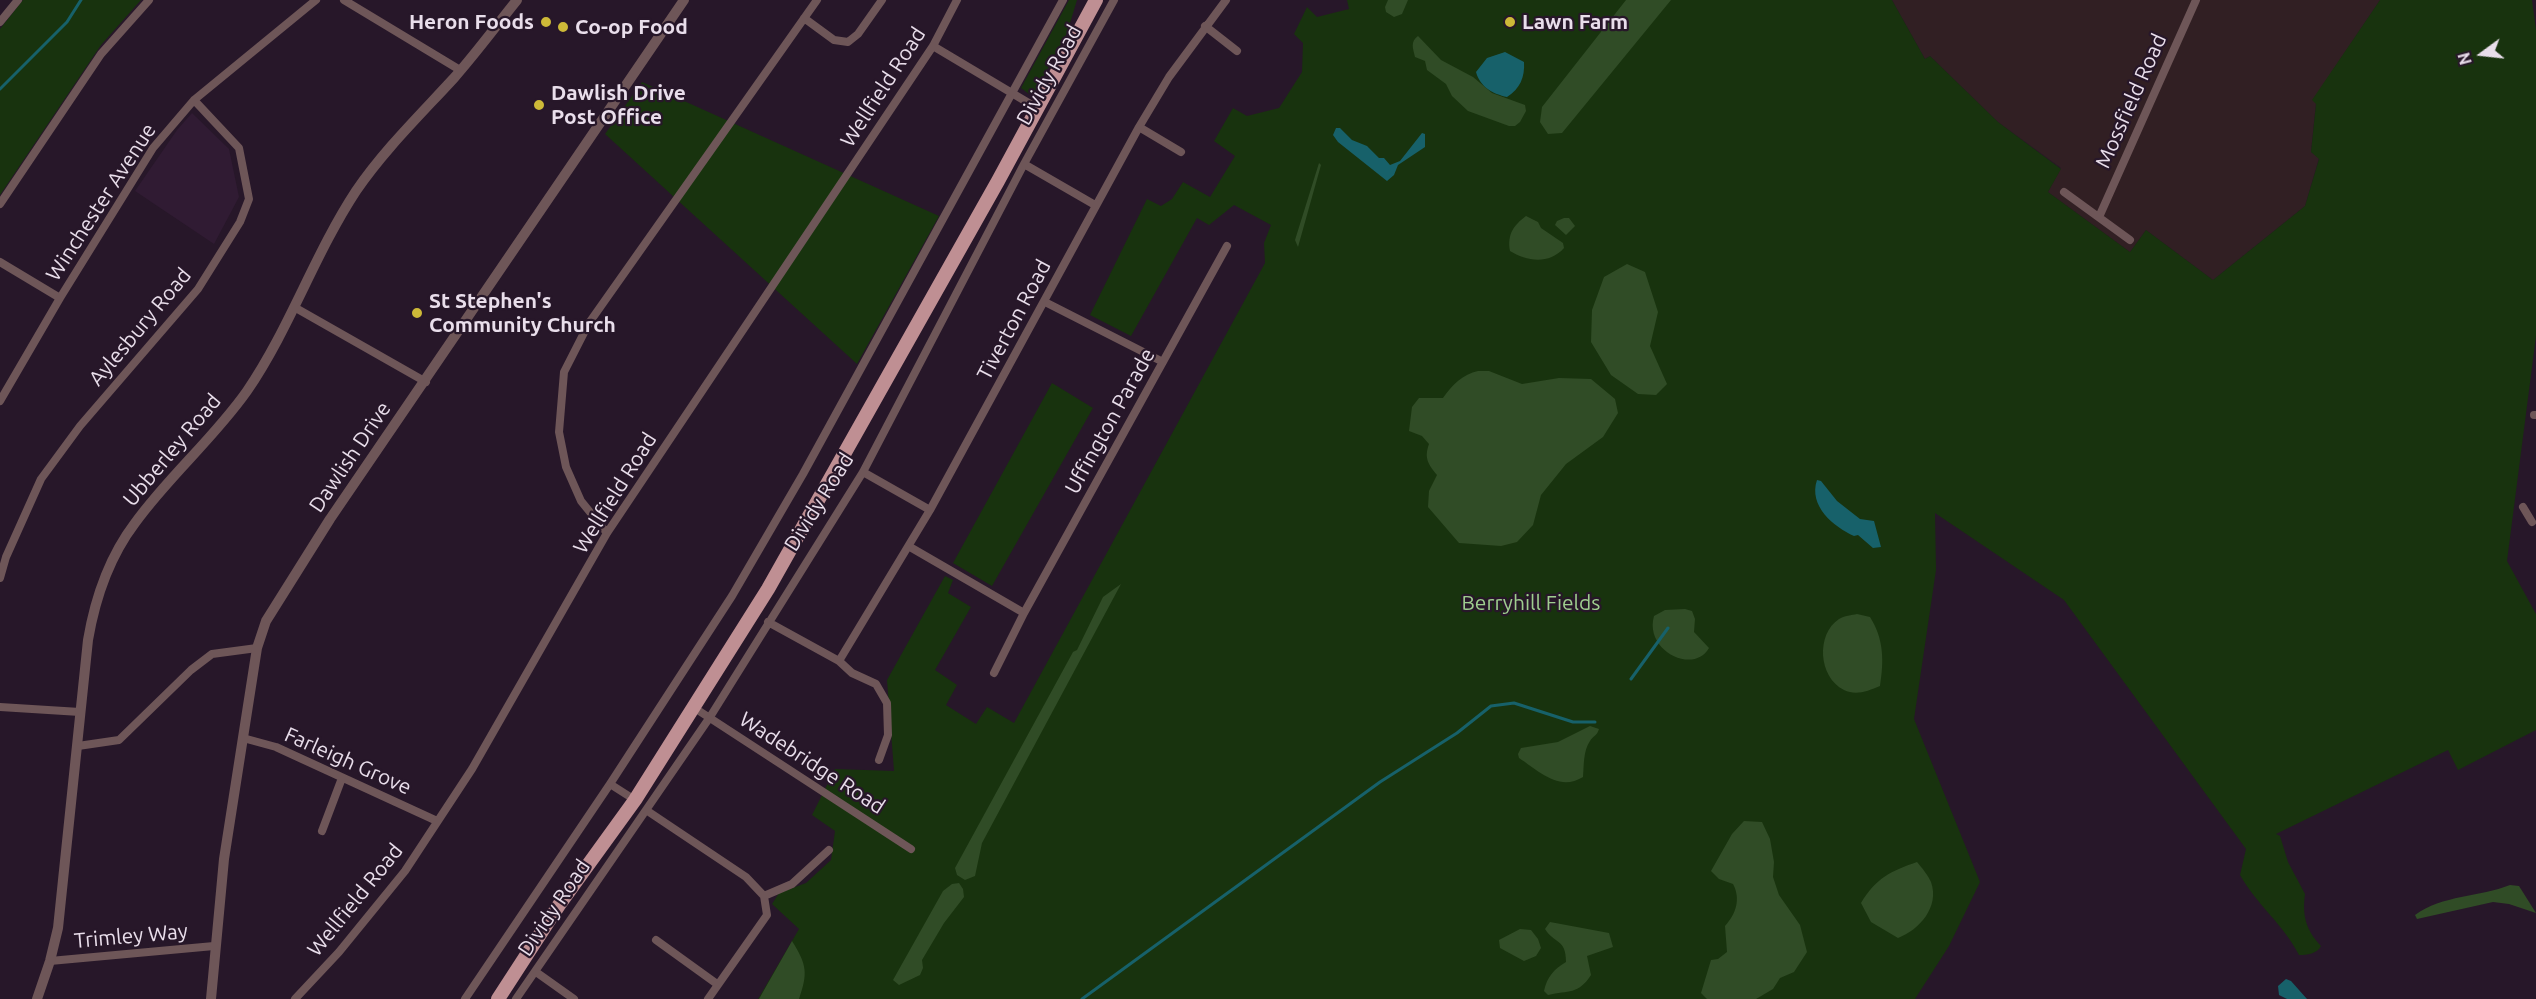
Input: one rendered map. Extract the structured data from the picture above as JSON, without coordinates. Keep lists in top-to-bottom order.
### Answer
{
  "streets": {
    "main road": ["Dividy Road"],
    "street": [
      "Wellfield Road",
      "Mossfield Road",
      "Winchester Avenue",
      "Tiverton Road",
      "Aylesbury Road",
      "Uffington Parade",
      "Ubberley Road",
      "Dawlish Drive",
      "Farleigh Grove",
      "Wadebridge Road",
      "Trimley Way"
    ]
  },
  "crossings": [
    ["Dividy Road", "Wadebridge Road"],
    ["Wellfield Road", "Farleigh Grove"],
    ["Winchester Avenue", "Aylesbury Road"],
    ["Ubberley Road", "Trimley Way"],
    ["Dawlish Drive", "Farleigh Grove"],
    ["Dawlish Drive", "Trimley Way"]
  ],
  "parks": ["Berryhill Fields"],
  "places": [
    "Heron Foods",
    "Lawn Farm",
    "Co-op Food",
    "Dawlish Drive Post Office",
    "St Stephen's Community Church"
  ],
  "north": "left"
}
